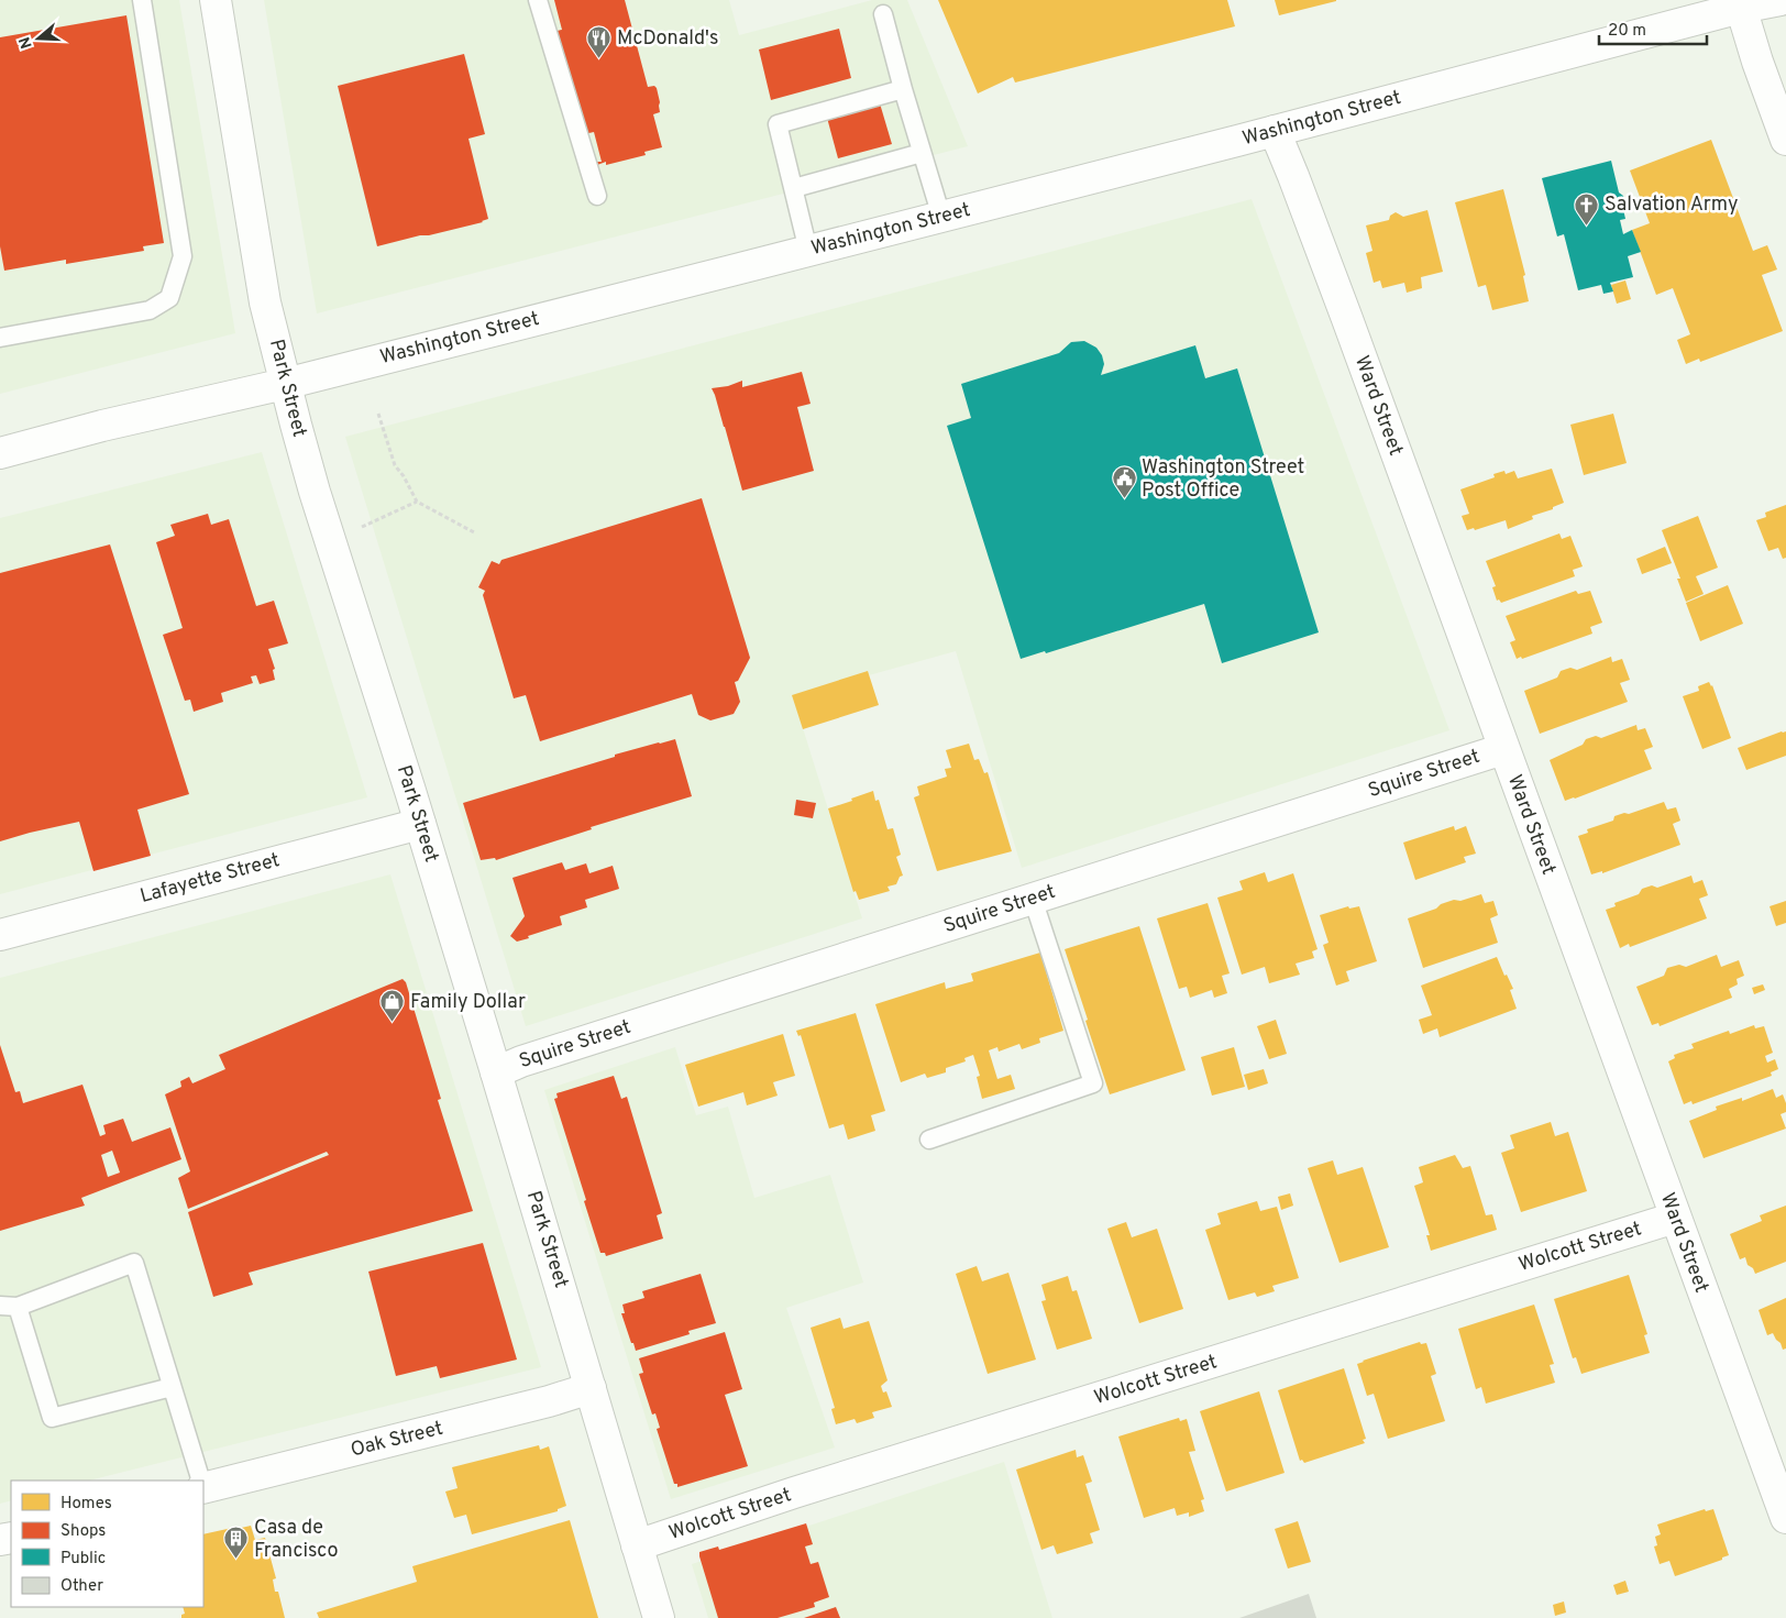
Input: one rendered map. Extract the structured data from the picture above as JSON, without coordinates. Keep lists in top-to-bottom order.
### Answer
{
  "streets": {
    "street": [
      "Washington Street",
      "Park Street",
      "Ward Street",
      "Squire Street",
      "Lafayette Street",
      "Wolcott Street",
      "Oak Street"
    ]
  },
  "crossings": [
    ["Washington Street", "Park Street"],
    ["Washington Street", "Ward Street"],
    ["Park Street", "Squire Street"],
    ["Park Street", "Lafayette Street"],
    ["Park Street", "Wolcott Street"],
    ["Park Street", "Oak Street"],
    ["Ward Street", "Squire Street"],
    ["Ward Street", "Wolcott Street"]
  ],
  "places": {
    "restaurant": ["McDonald's"],
    "church": ["Salvation Army"],
    "public building": ["Washington Street Post Office"],
    "shop": ["Family Dollar"],
    "building": ["Casa de Francisco"]
  },
  "legend": [
    "Homes",
    "Shops",
    "Public",
    "Other"
  ],
  "scale_bar": "20 m",
  "north": "left"
}
